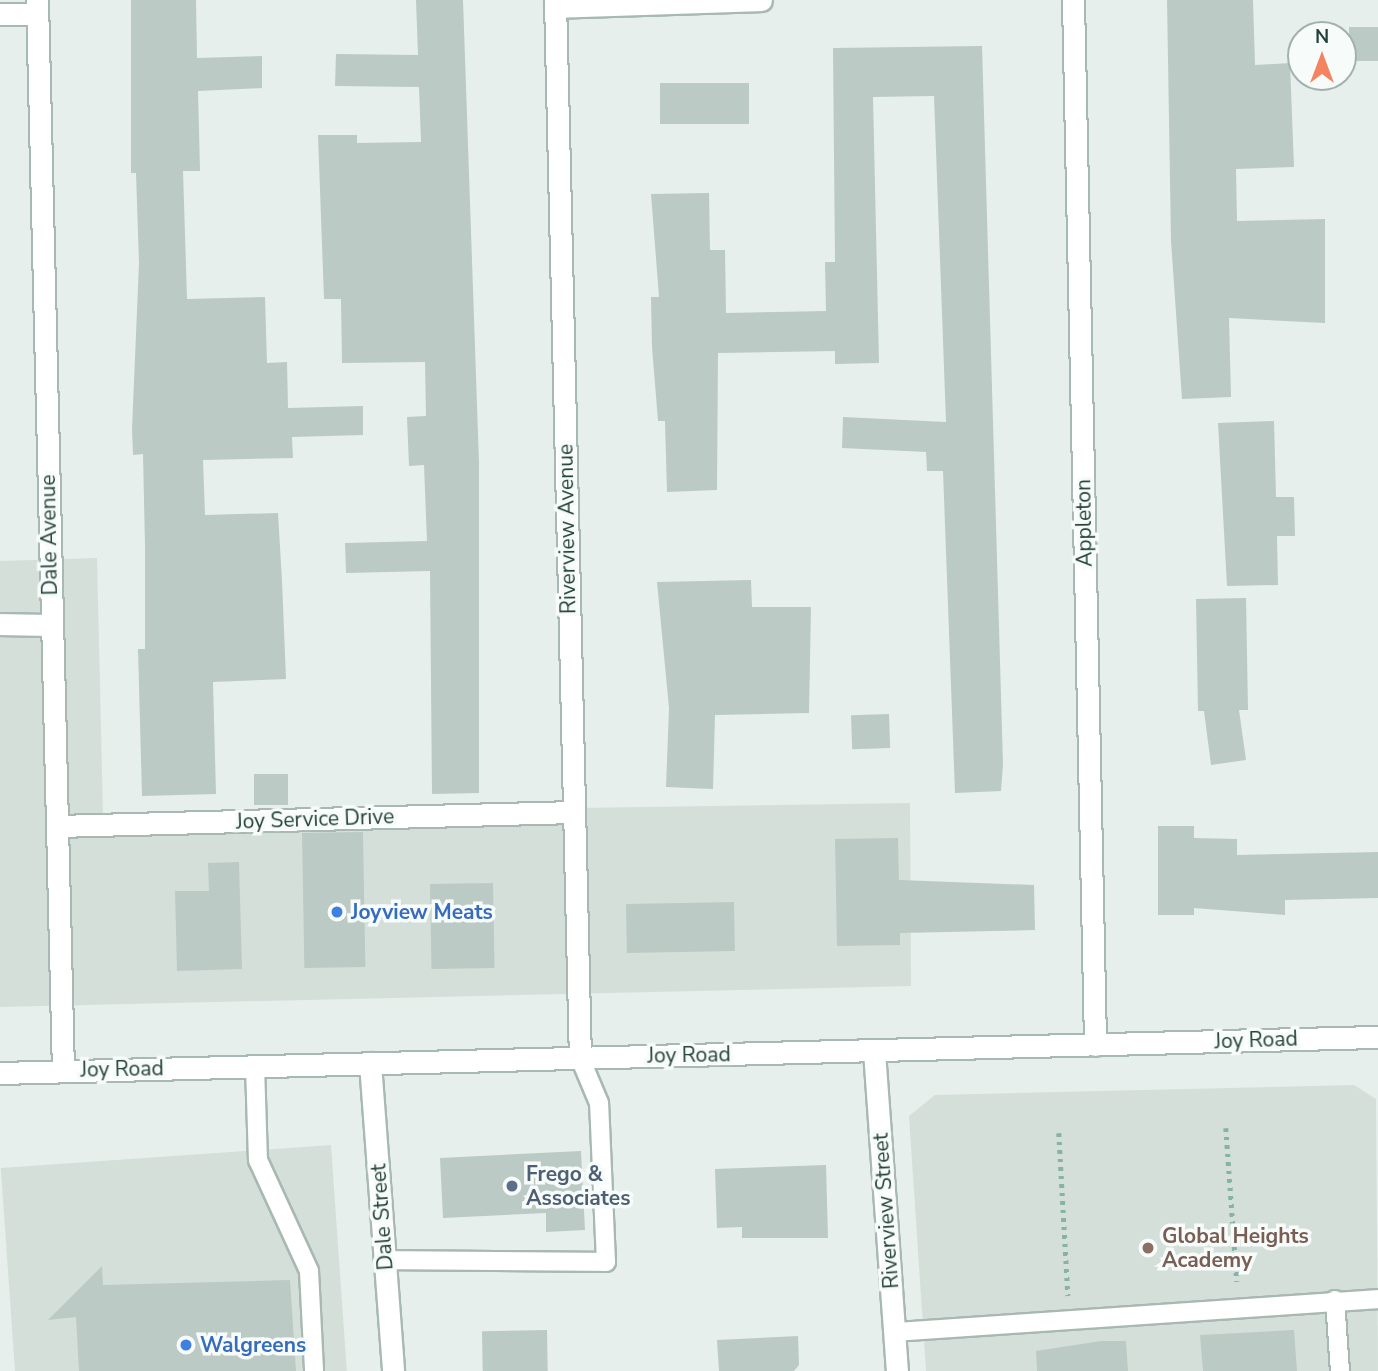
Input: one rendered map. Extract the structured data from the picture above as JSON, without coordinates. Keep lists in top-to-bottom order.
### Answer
{
  "streets": {
    "street": [
      "Appleton",
      "Riverview Avenue",
      "Dale Avenue",
      "Joy Service Drive",
      "Joy Road",
      "Riverview Street",
      "Dale Street"
    ]
  },
  "crossings": [
    ["Appleton", "Joy Road"],
    ["Riverview Avenue", "Joy Service Drive"],
    ["Riverview Avenue", "Joy Road"],
    ["Dale Avenue", "Joy Service Drive"],
    ["Dale Avenue", "Joy Road"],
    ["Joy Road", "Riverview Street"],
    ["Joy Road", "Dale Street"]
  ],
  "places": [
    "Joyview Meats",
    "Frego & Associates",
    "Global Heights Academy",
    "Walgreens"
  ],
  "north": "top"
}
